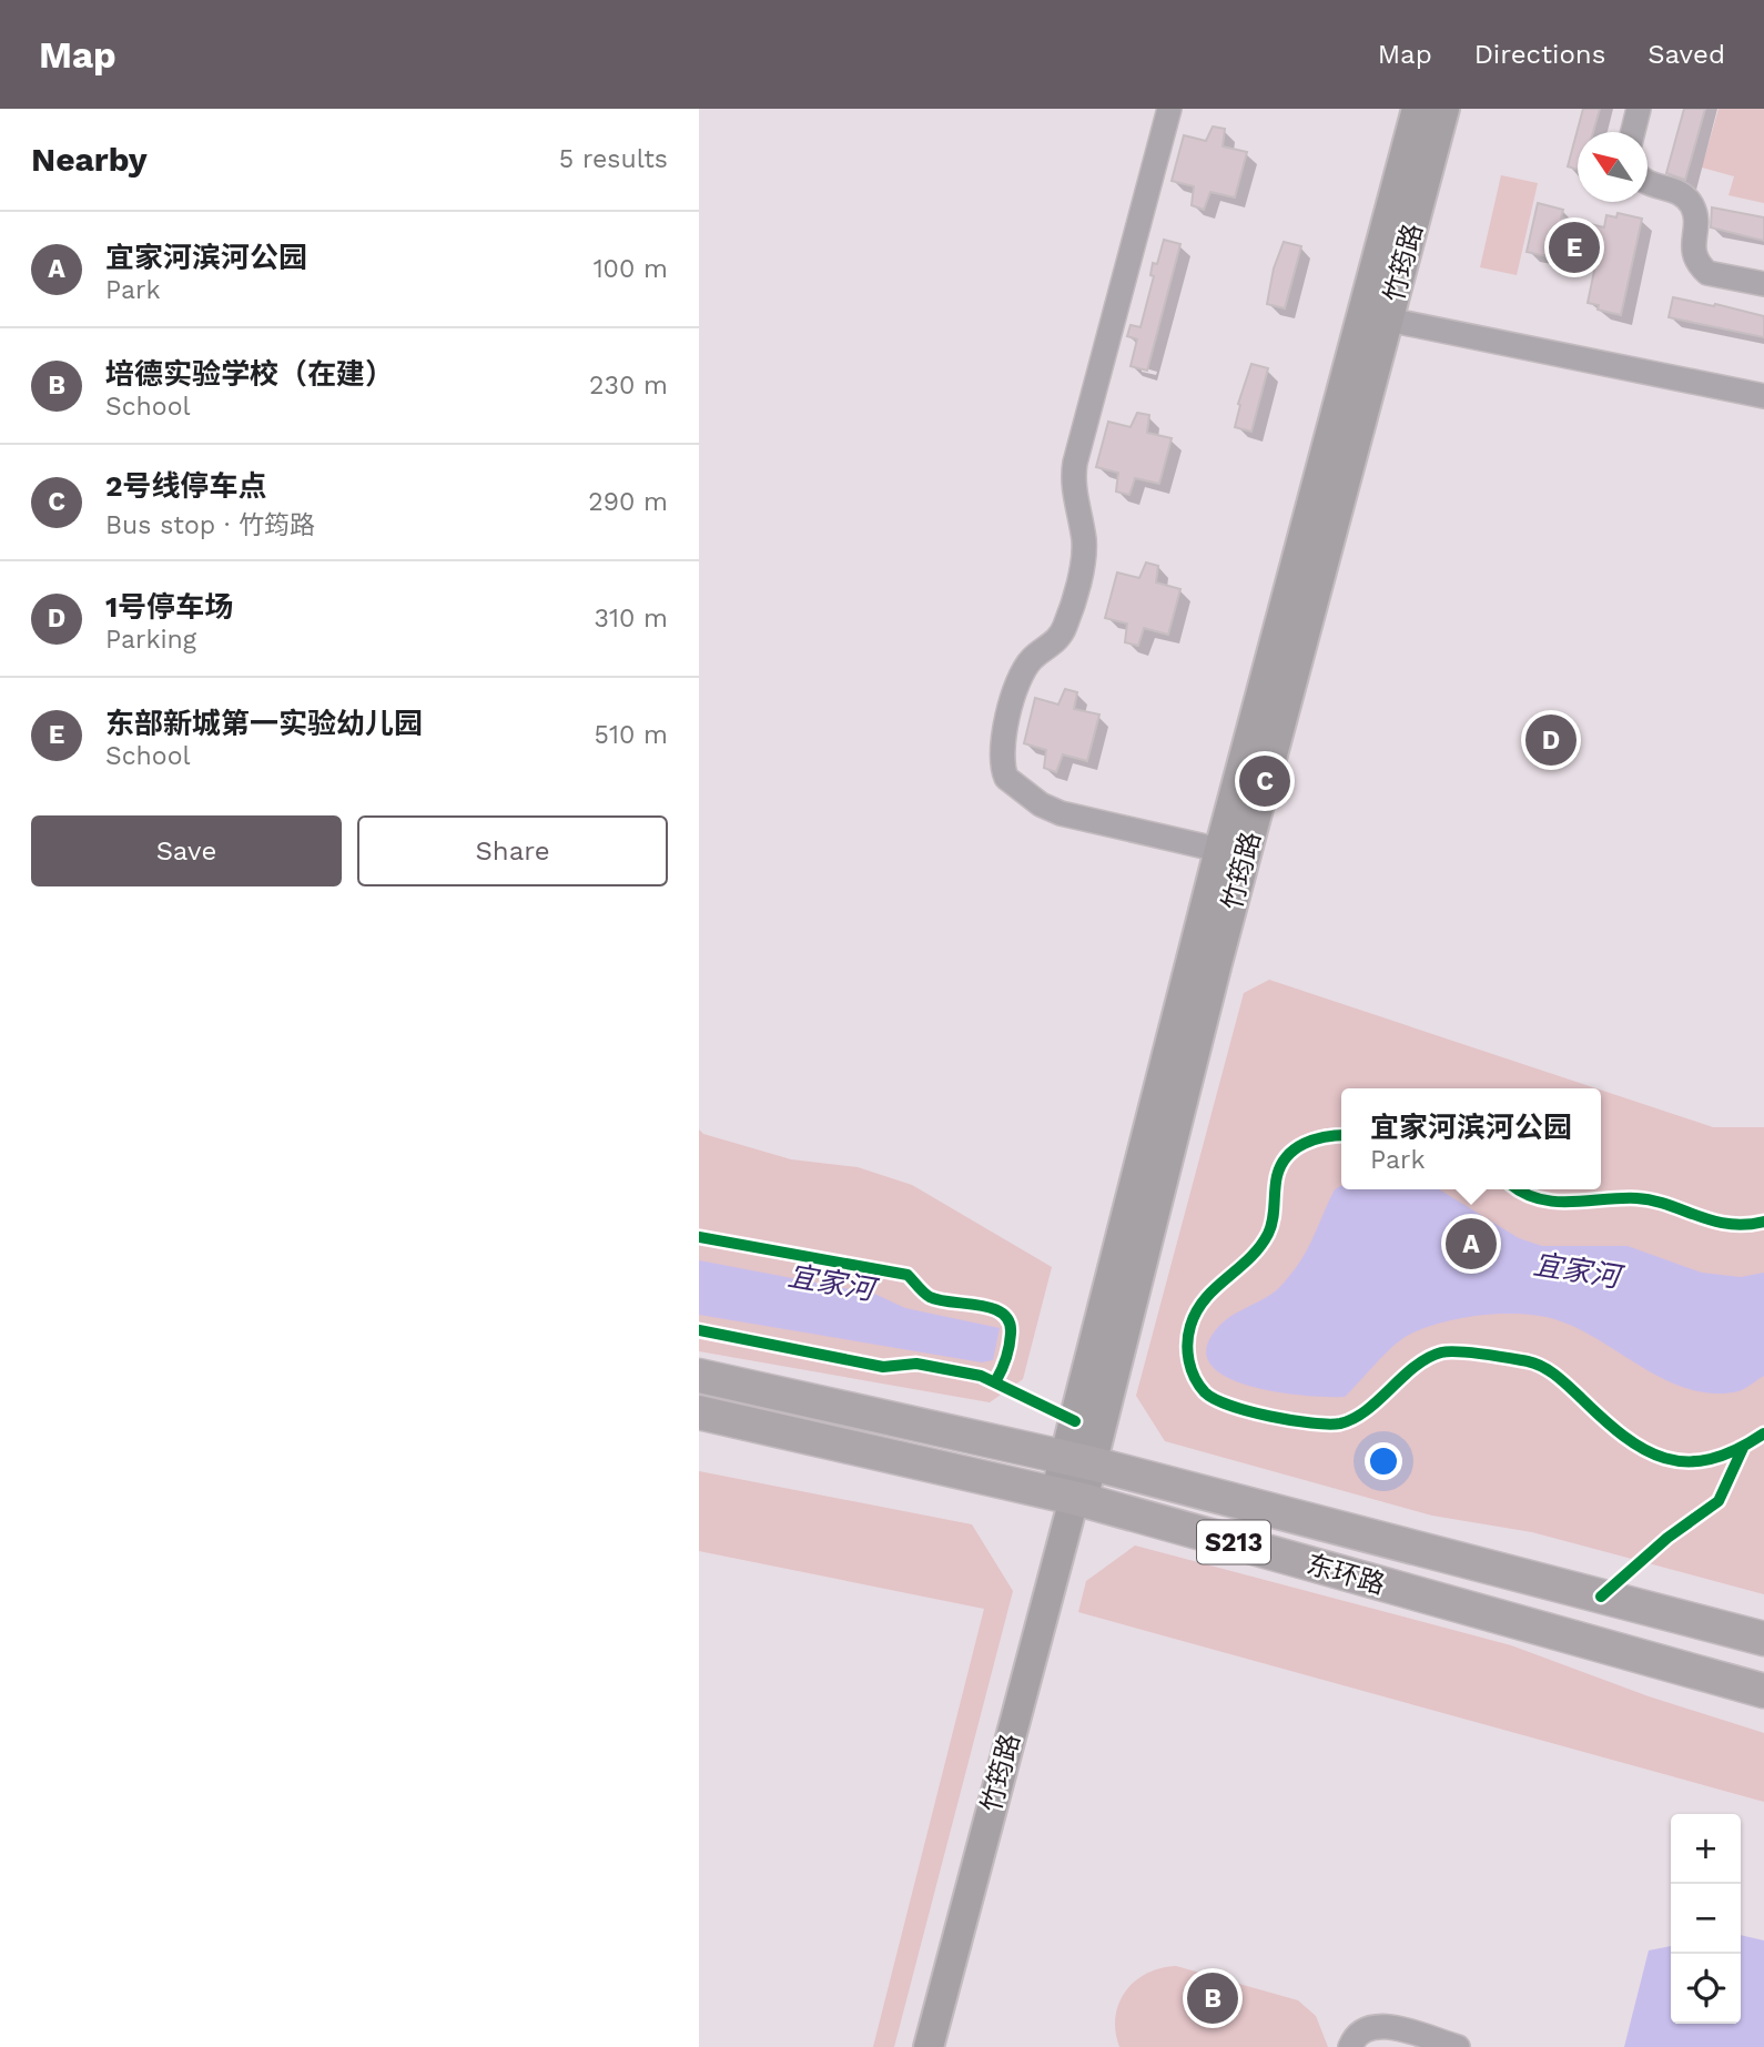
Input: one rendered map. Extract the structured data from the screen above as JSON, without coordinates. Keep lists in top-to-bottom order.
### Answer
{
  "streets": {
    "highway": ["S213", "东环路"],
    "main road": ["竹筠路"]
  },
  "crossings": [
    ["竹筠路", "东环路"]
  ],
  "water": ["宜家河"],
  "north": "top left",
  "page": {
    "header": "Map",
    "nav": ["Map", "Directions", "Saved"],
    "heading": ["Nearby", "5 results"],
    "list": [
      {
        "mark": "A",
        "name": "宜家河滨河公园",
        "note": "Park",
        "value": "100 m"
      },
      {
        "mark": "B",
        "name": "培德实验学校（在建）",
        "note": "School",
        "value": "230 m"
      },
      {
        "mark": "C",
        "name": "2号线停车点",
        "note": "Bus stop · 竹筠路",
        "value": "290 m"
      },
      {
        "mark": "D",
        "name": "1号停车场",
        "note": "Parking",
        "value": "310 m"
      },
      {
        "mark": "E",
        "name": "东部新城第一实验幼儿园",
        "note": "School",
        "value": "510 m"
      }
    ],
    "pins": [
      "E",
      "D",
      "C",
      "A",
      "B"
    ],
    "buttons": ["Save", "Share"],
    "popup": ["宜家河滨河公园", "Park"],
    "map_buttons": ["+", "−"]
  }
}
